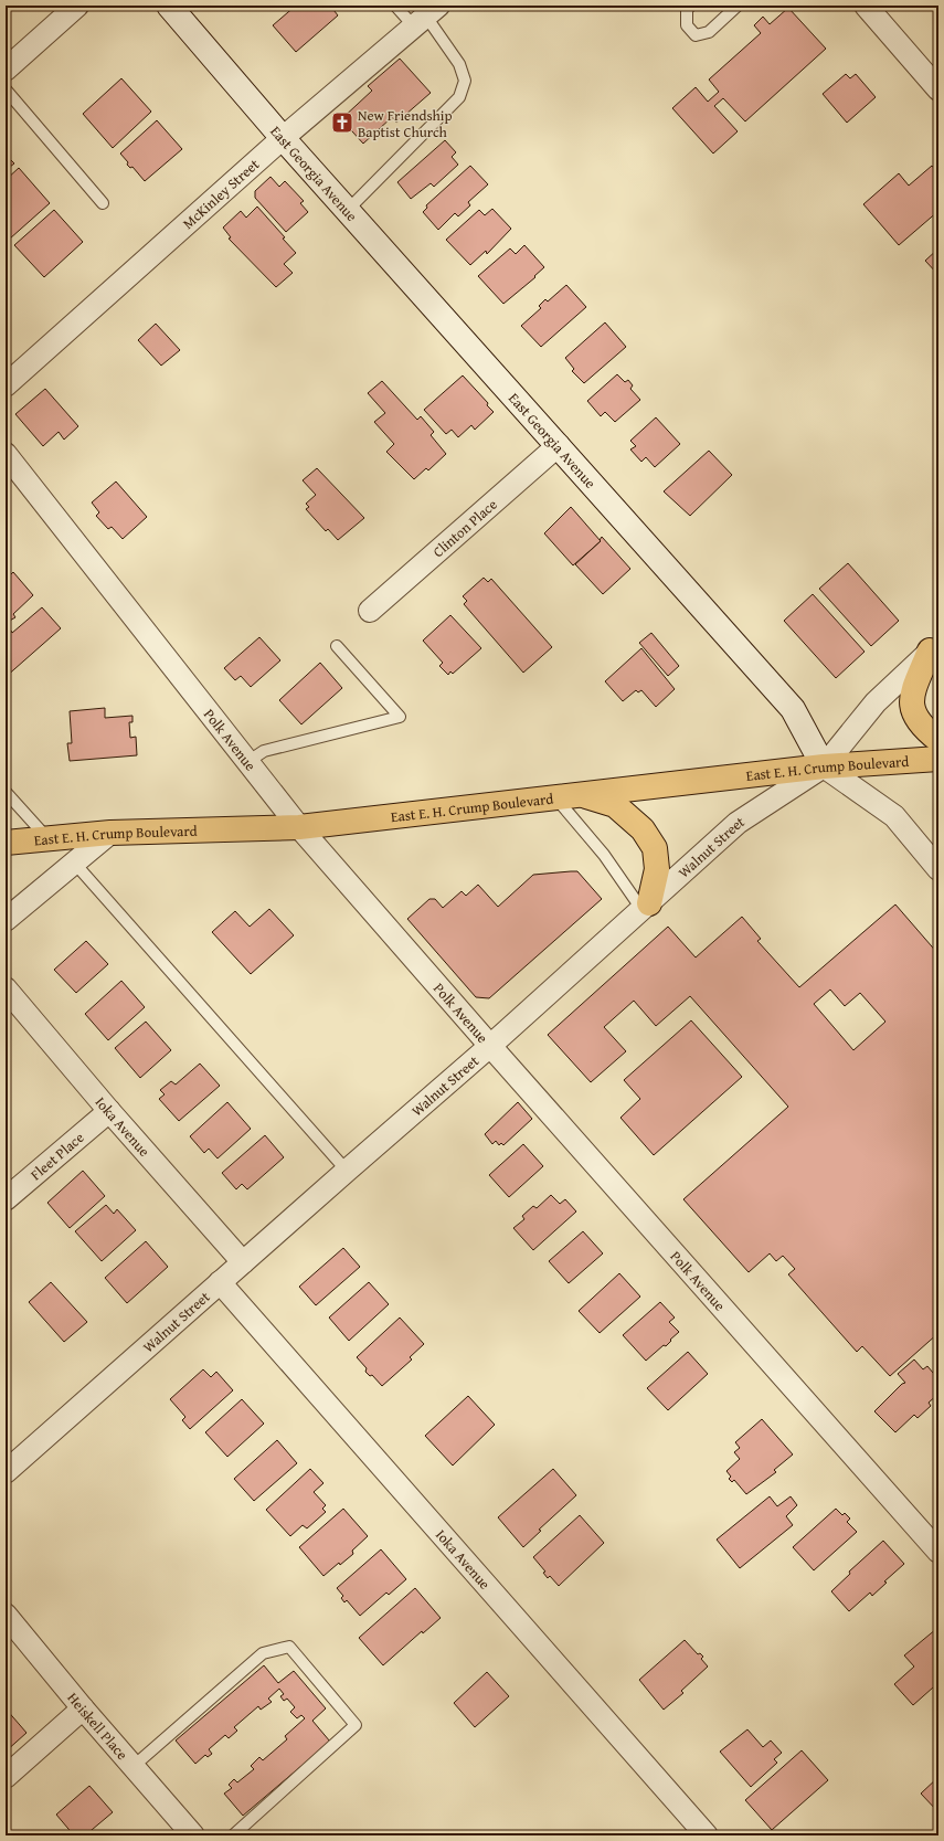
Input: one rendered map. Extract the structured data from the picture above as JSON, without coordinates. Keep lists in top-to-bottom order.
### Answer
{
  "streets": {
    "main road": ["East E. H. Crump Boulevard"],
    "street": [
      "East Georgia Avenue",
      "McKinley Street",
      "Clinton Place",
      "Polk Avenue",
      "Walnut Street",
      "Ioka Avenue",
      "Fleet Place",
      "Heiskell Place"
    ]
  },
  "crossings": [
    ["East Georgia Avenue", "McKinley Street"],
    ["East Georgia Avenue", "Clinton Place"],
    ["East Georgia Avenue", "East E. H. Crump Boulevard"],
    ["East Georgia Avenue", "Walnut Street"],
    ["Polk Avenue", "East E. H. Crump Boulevard"],
    ["Polk Avenue", "Walnut Street"],
    ["East E. H. Crump Boulevard", "Walnut Street"],
    ["Walnut Street", "Ioka Avenue"],
    ["Ioka Avenue", "Fleet Place"]
  ],
  "places": {
    "church": ["New Friendship Baptist Church"]
  }
}
